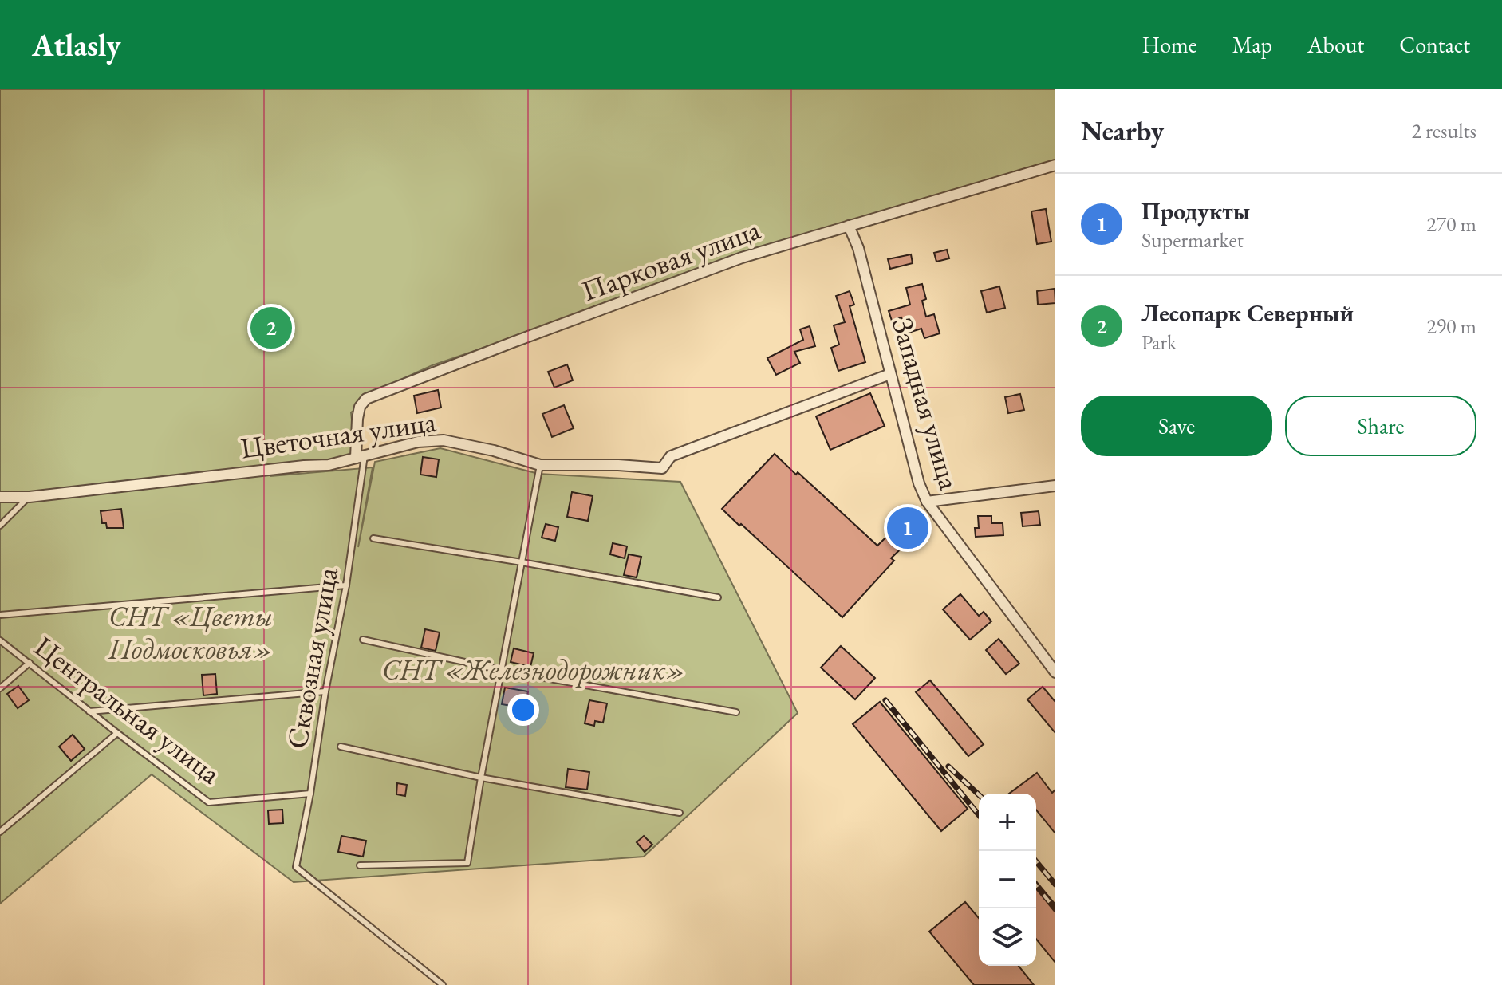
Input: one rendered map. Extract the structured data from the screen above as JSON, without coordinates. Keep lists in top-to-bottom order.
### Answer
{
  "streets": {
    "street": ["Парковая улица", "Западная улица", "Цветочная улица"],
    "lane": ["Сквозная улица", "Центральная улица"]
  },
  "crossings": [
    ["Парковая улица", "Западная улица"],
    ["Парковая улица", "Цветочная улица"],
    ["Парковая улица", "Сквозная улица"],
    ["Западная улица", "Цветочная улица"],
    ["Цветочная улица", "Сквозная улица"],
    ["Сквозная улица", "Центральная улица"]
  ],
  "parks": ["СНТ «Цветы Подмосковья»", "СНТ «Железнодорожник»"],
  "page": {
    "header": "Atlasly",
    "nav": [
      "Home",
      "Map",
      "About",
      "Contact"
    ],
    "heading": ["Nearby", "2 results"],
    "list": [
      {
        "mark": "1",
        "name": "Продукты",
        "note": "Supermarket",
        "value": "270 m"
      },
      {
        "mark": "2",
        "name": "Лесопарк Северный",
        "note": "Park",
        "value": "290 m"
      }
    ],
    "pins": ["2", "1"],
    "buttons": ["Save", "Share"],
    "map_buttons": ["+", "−"]
  }
}
